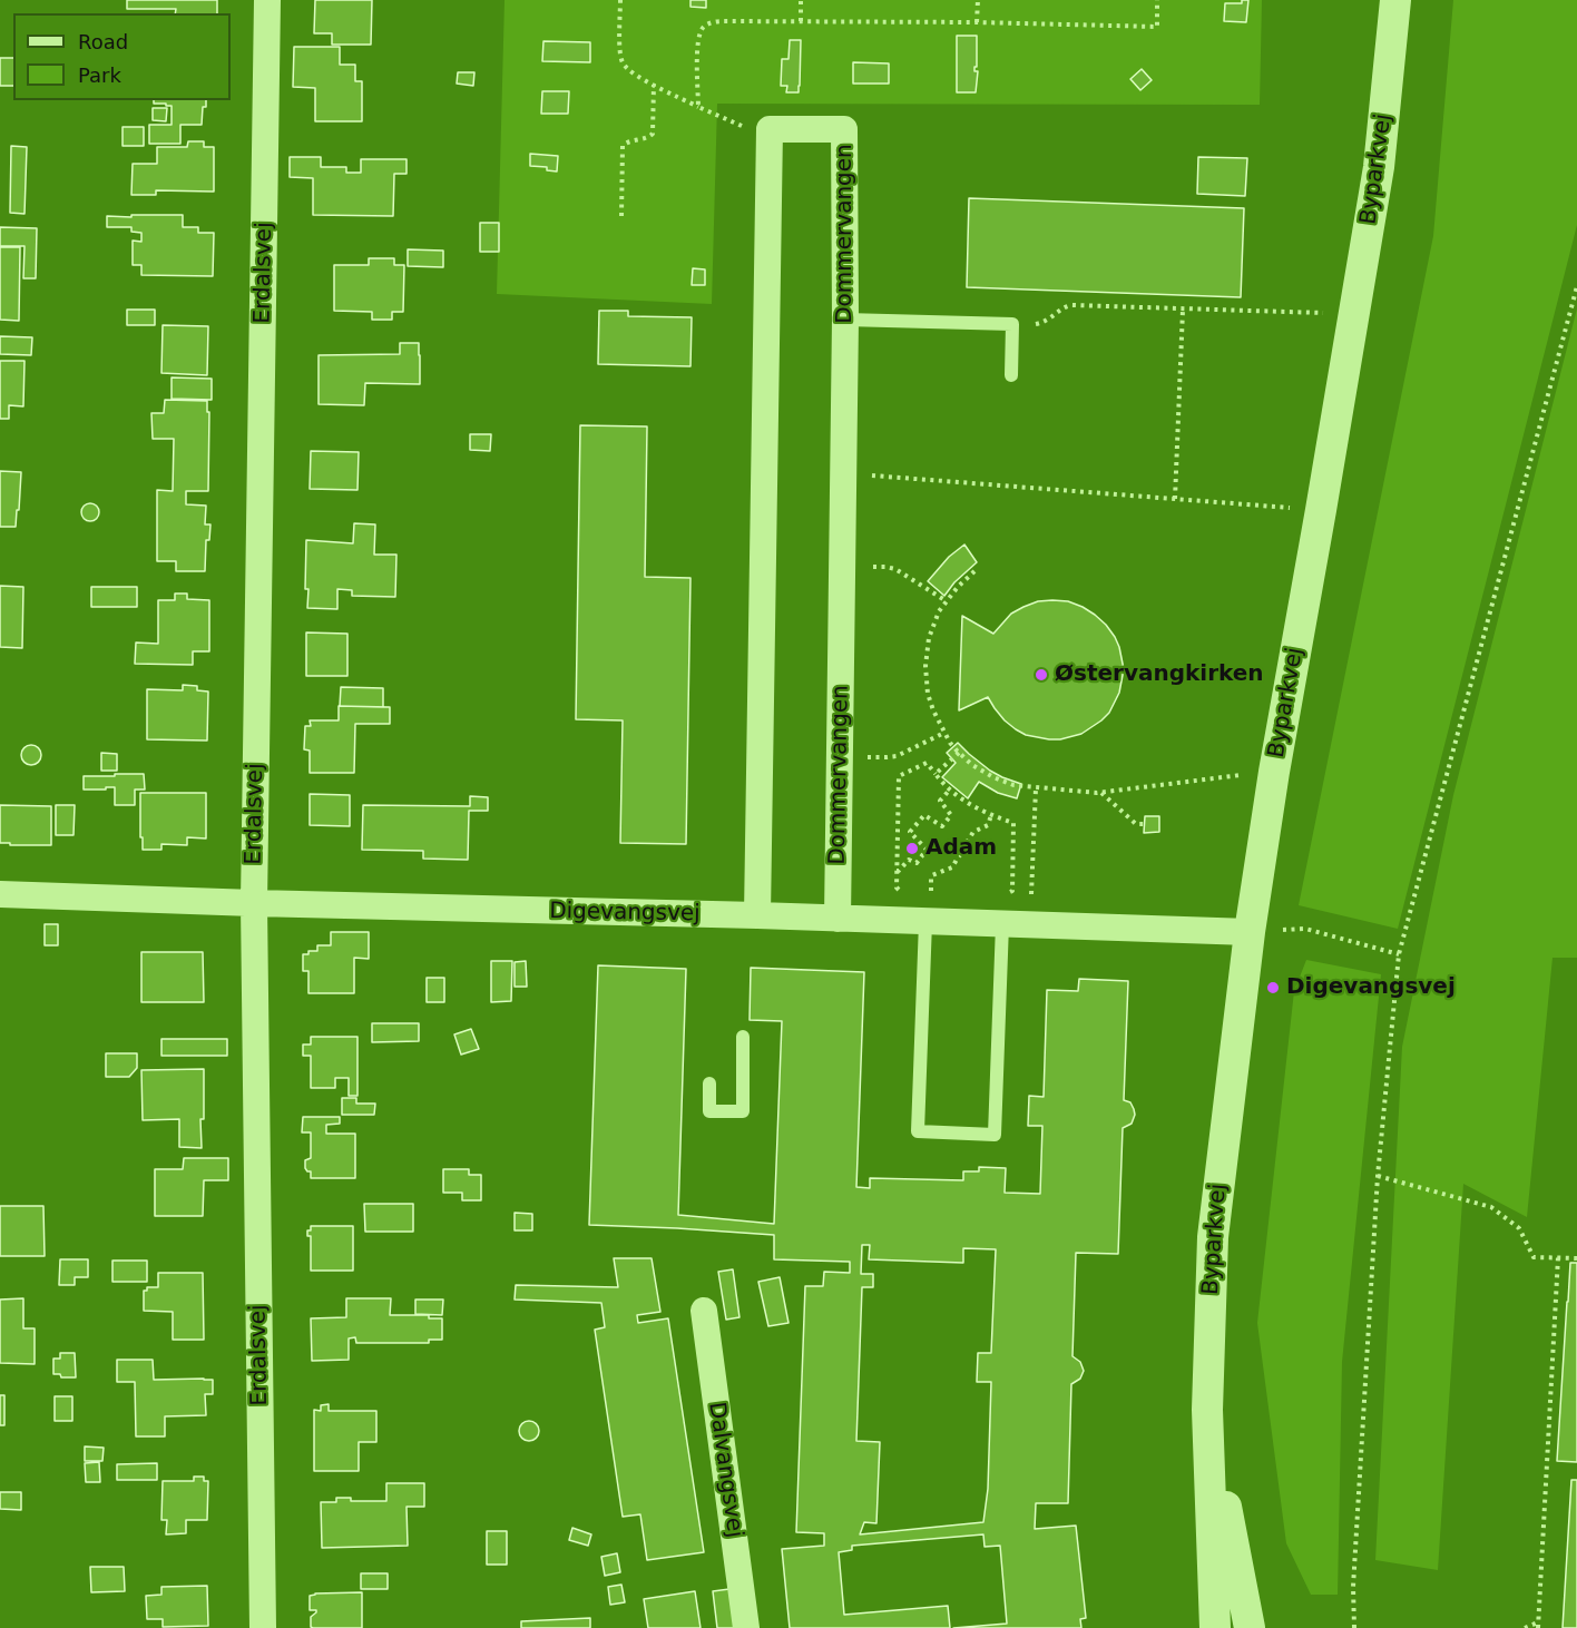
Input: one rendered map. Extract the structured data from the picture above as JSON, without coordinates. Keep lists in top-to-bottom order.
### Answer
{
  "streets": {
    "street": [
      "Byparkvej",
      "Dommervangen",
      "Erdalsvej",
      "Digevangsvej",
      "Dalvangsvej"
    ]
  },
  "crossings": [
    ["Byparkvej", "Digevangsvej"],
    ["Dommervangen", "Digevangsvej"],
    ["Erdalsvej", "Digevangsvej"]
  ],
  "places": ["Østervangkirken", "Adam", "Digevangsvej"],
  "legend": ["Road", "Park"]
}
